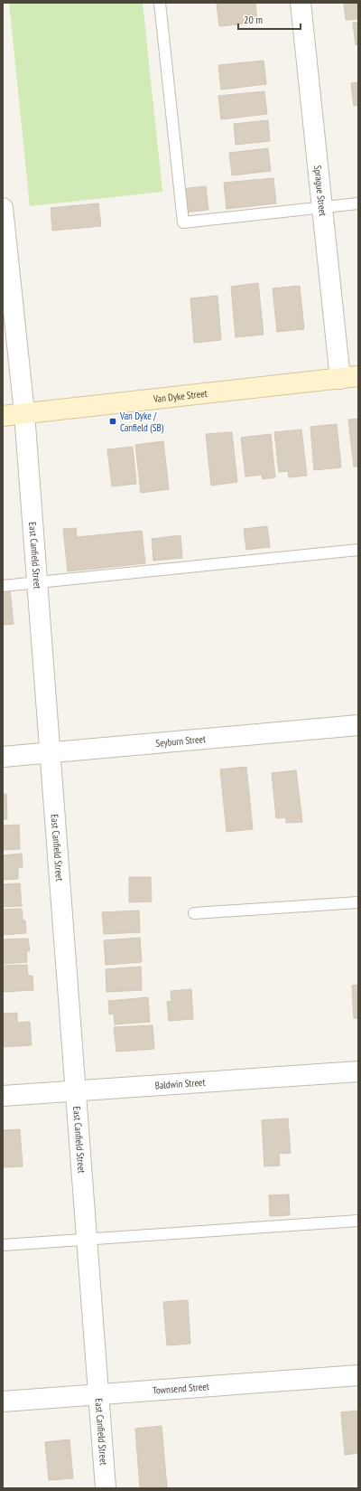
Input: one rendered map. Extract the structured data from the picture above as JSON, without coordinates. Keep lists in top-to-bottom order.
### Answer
{
  "streets": {
    "main road": ["Van Dyke Street"],
    "street": [
      "Sprague Street",
      "East Canfield Street",
      "Seyburn Street",
      "Baldwin Street",
      "Townsend Street"
    ]
  },
  "crossings": [
    ["Sprague Street", "Van Dyke Street"],
    ["Van Dyke Street", "East Canfield Street"],
    ["East Canfield Street", "Seyburn Street"],
    ["East Canfield Street", "Baldwin Street"],
    ["East Canfield Street", "Townsend Street"]
  ],
  "places": {
    "transit": ["Van Dyke / Canfield (SB)"]
  },
  "scale_bar": "20 m"
}
